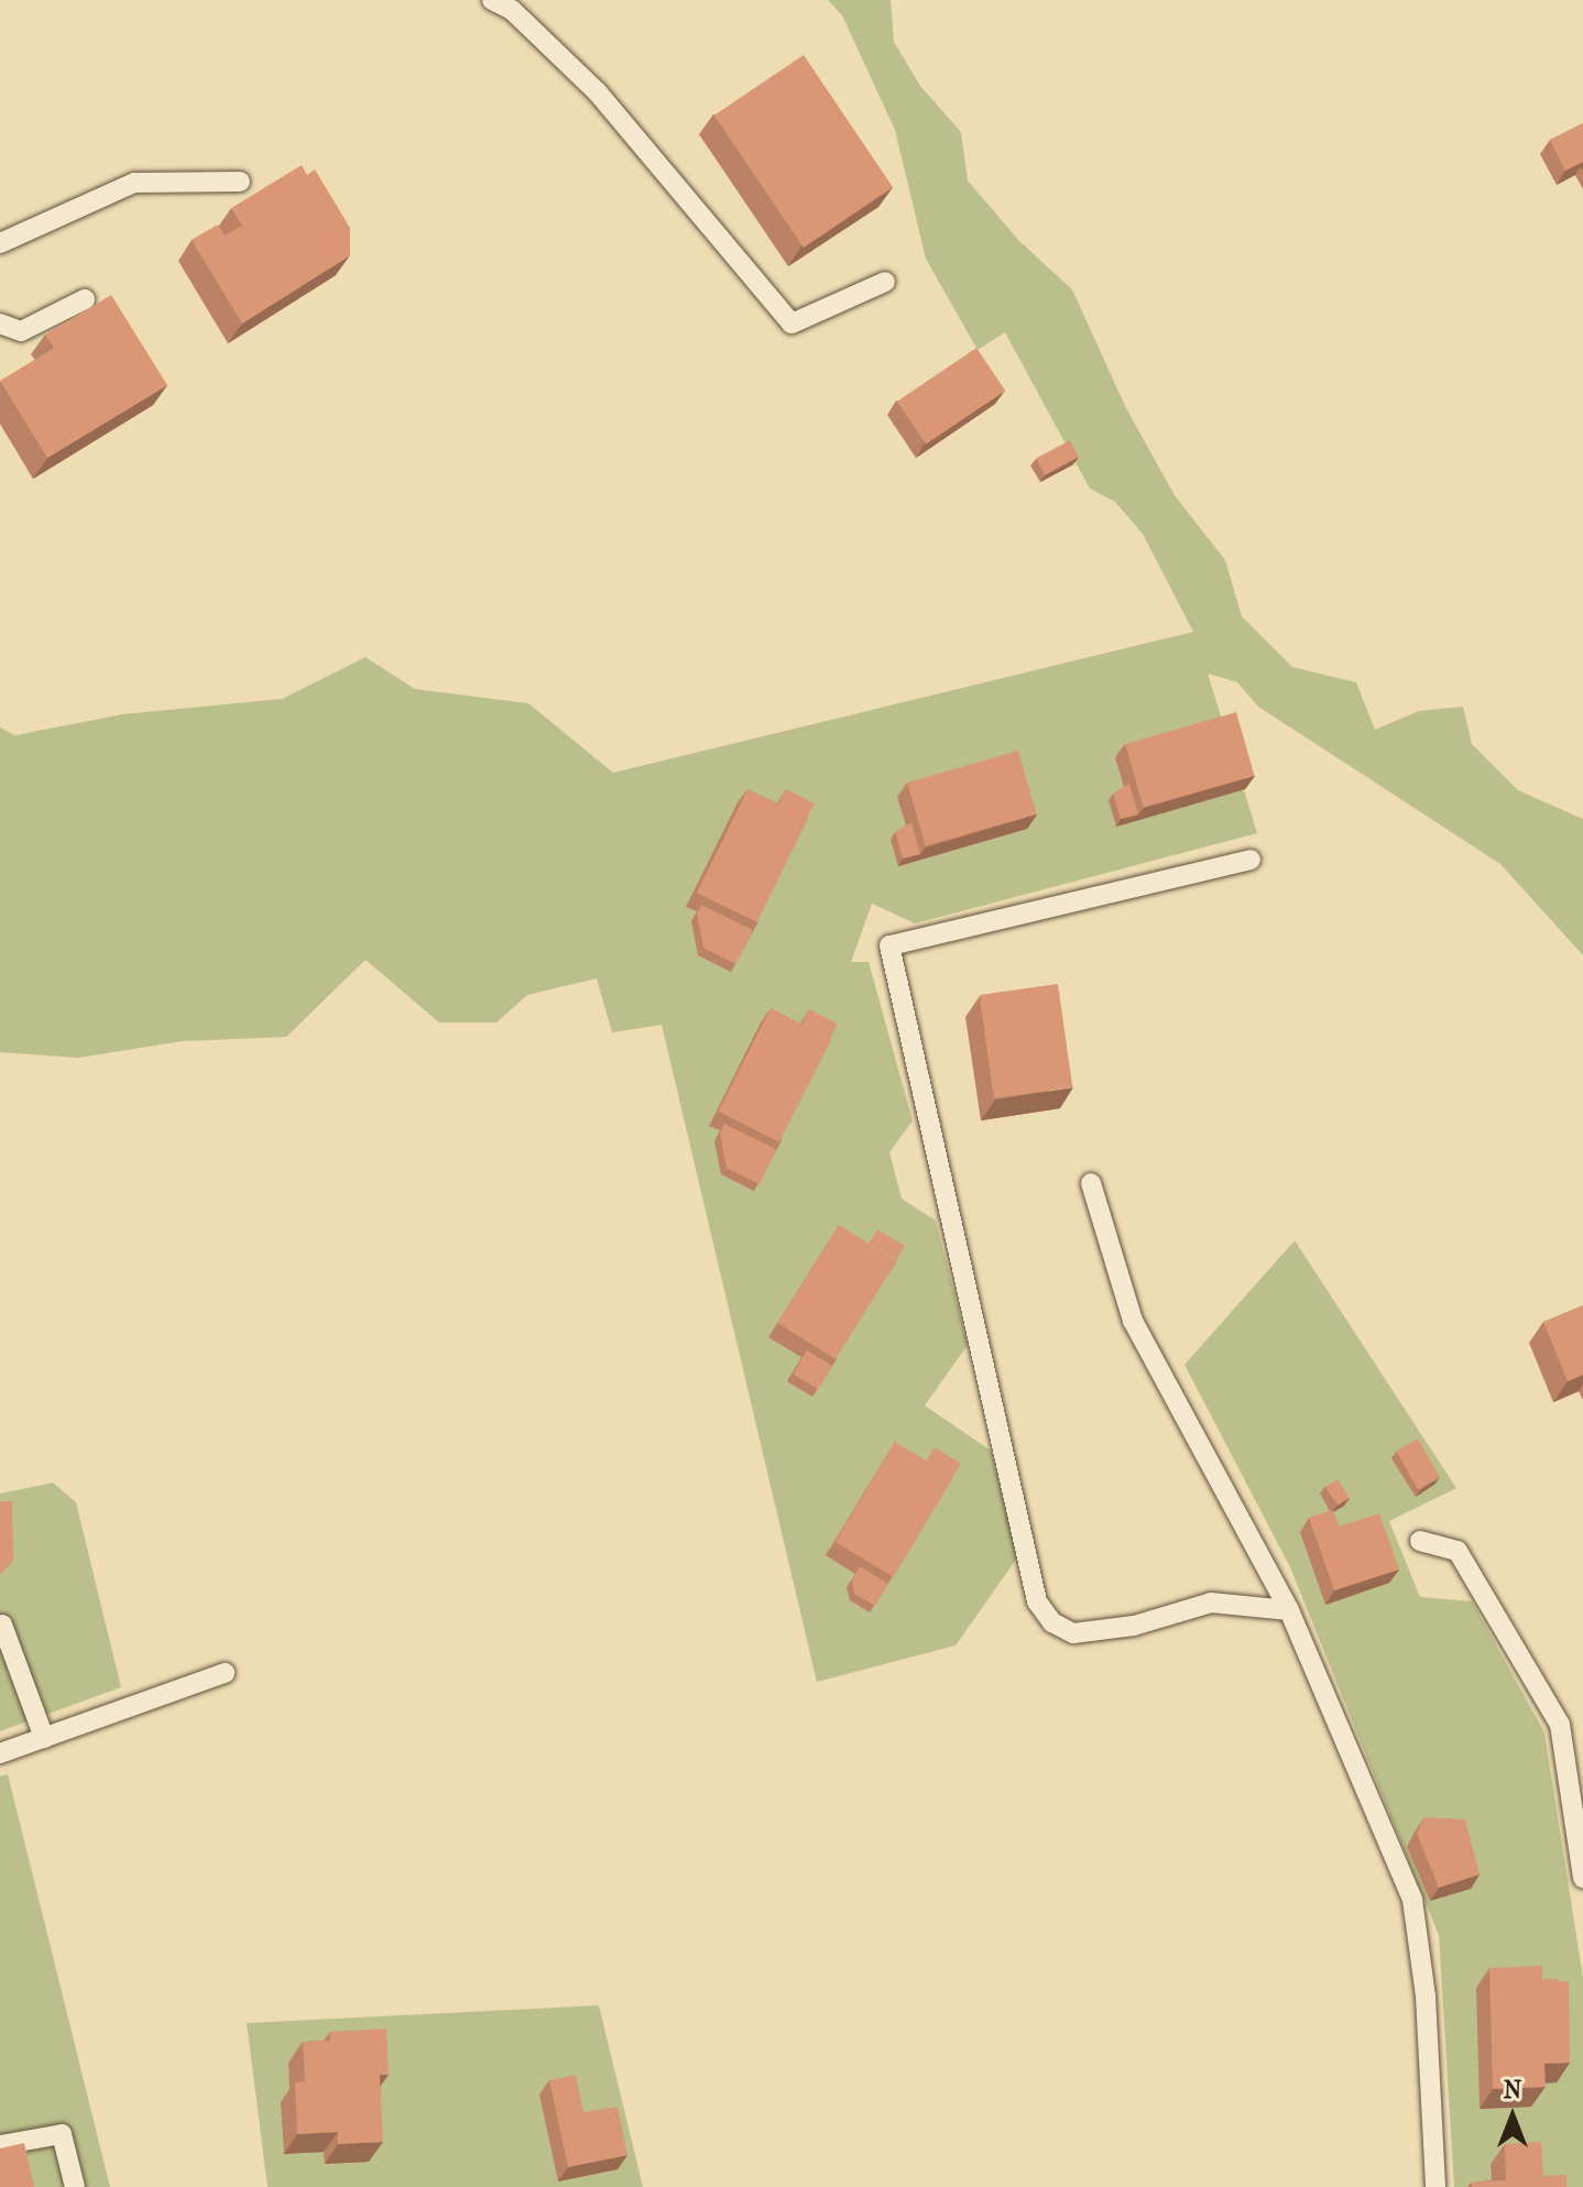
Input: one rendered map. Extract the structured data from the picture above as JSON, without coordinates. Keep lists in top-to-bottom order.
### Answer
{
  "north": "top"
}
